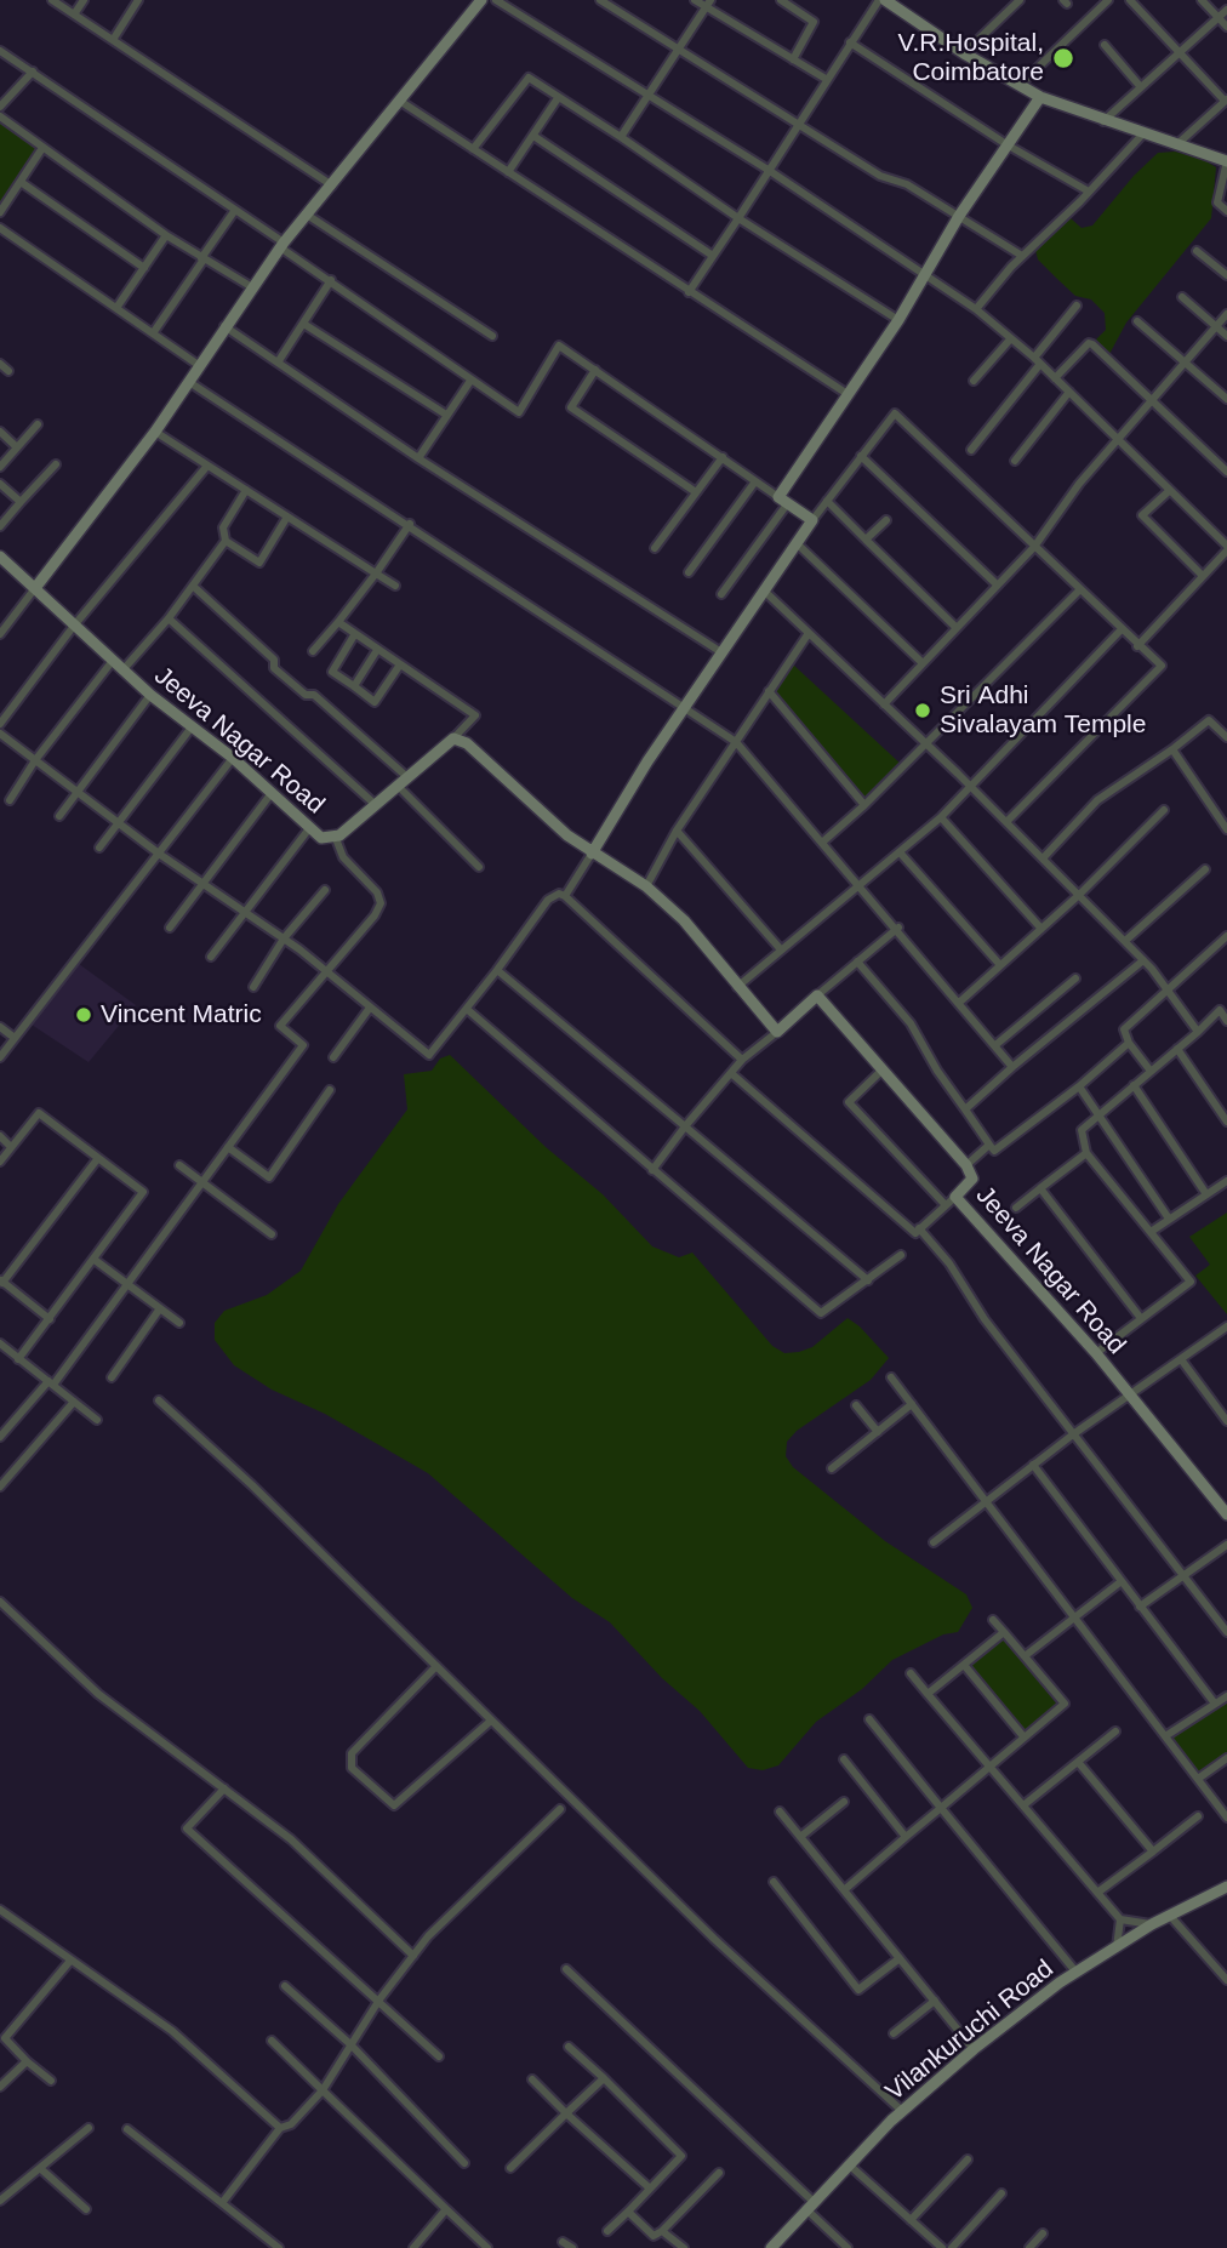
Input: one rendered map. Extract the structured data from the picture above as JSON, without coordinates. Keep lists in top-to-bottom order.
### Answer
{
  "streets": {
    "street": ["Jeeva Nagar Road", "Vilankuruchi Road"]
  },
  "places": ["V.R.Hospital, Coimbatore", "Sri Adhi Sivalayam Temple", "Vincent Matric"]
}
